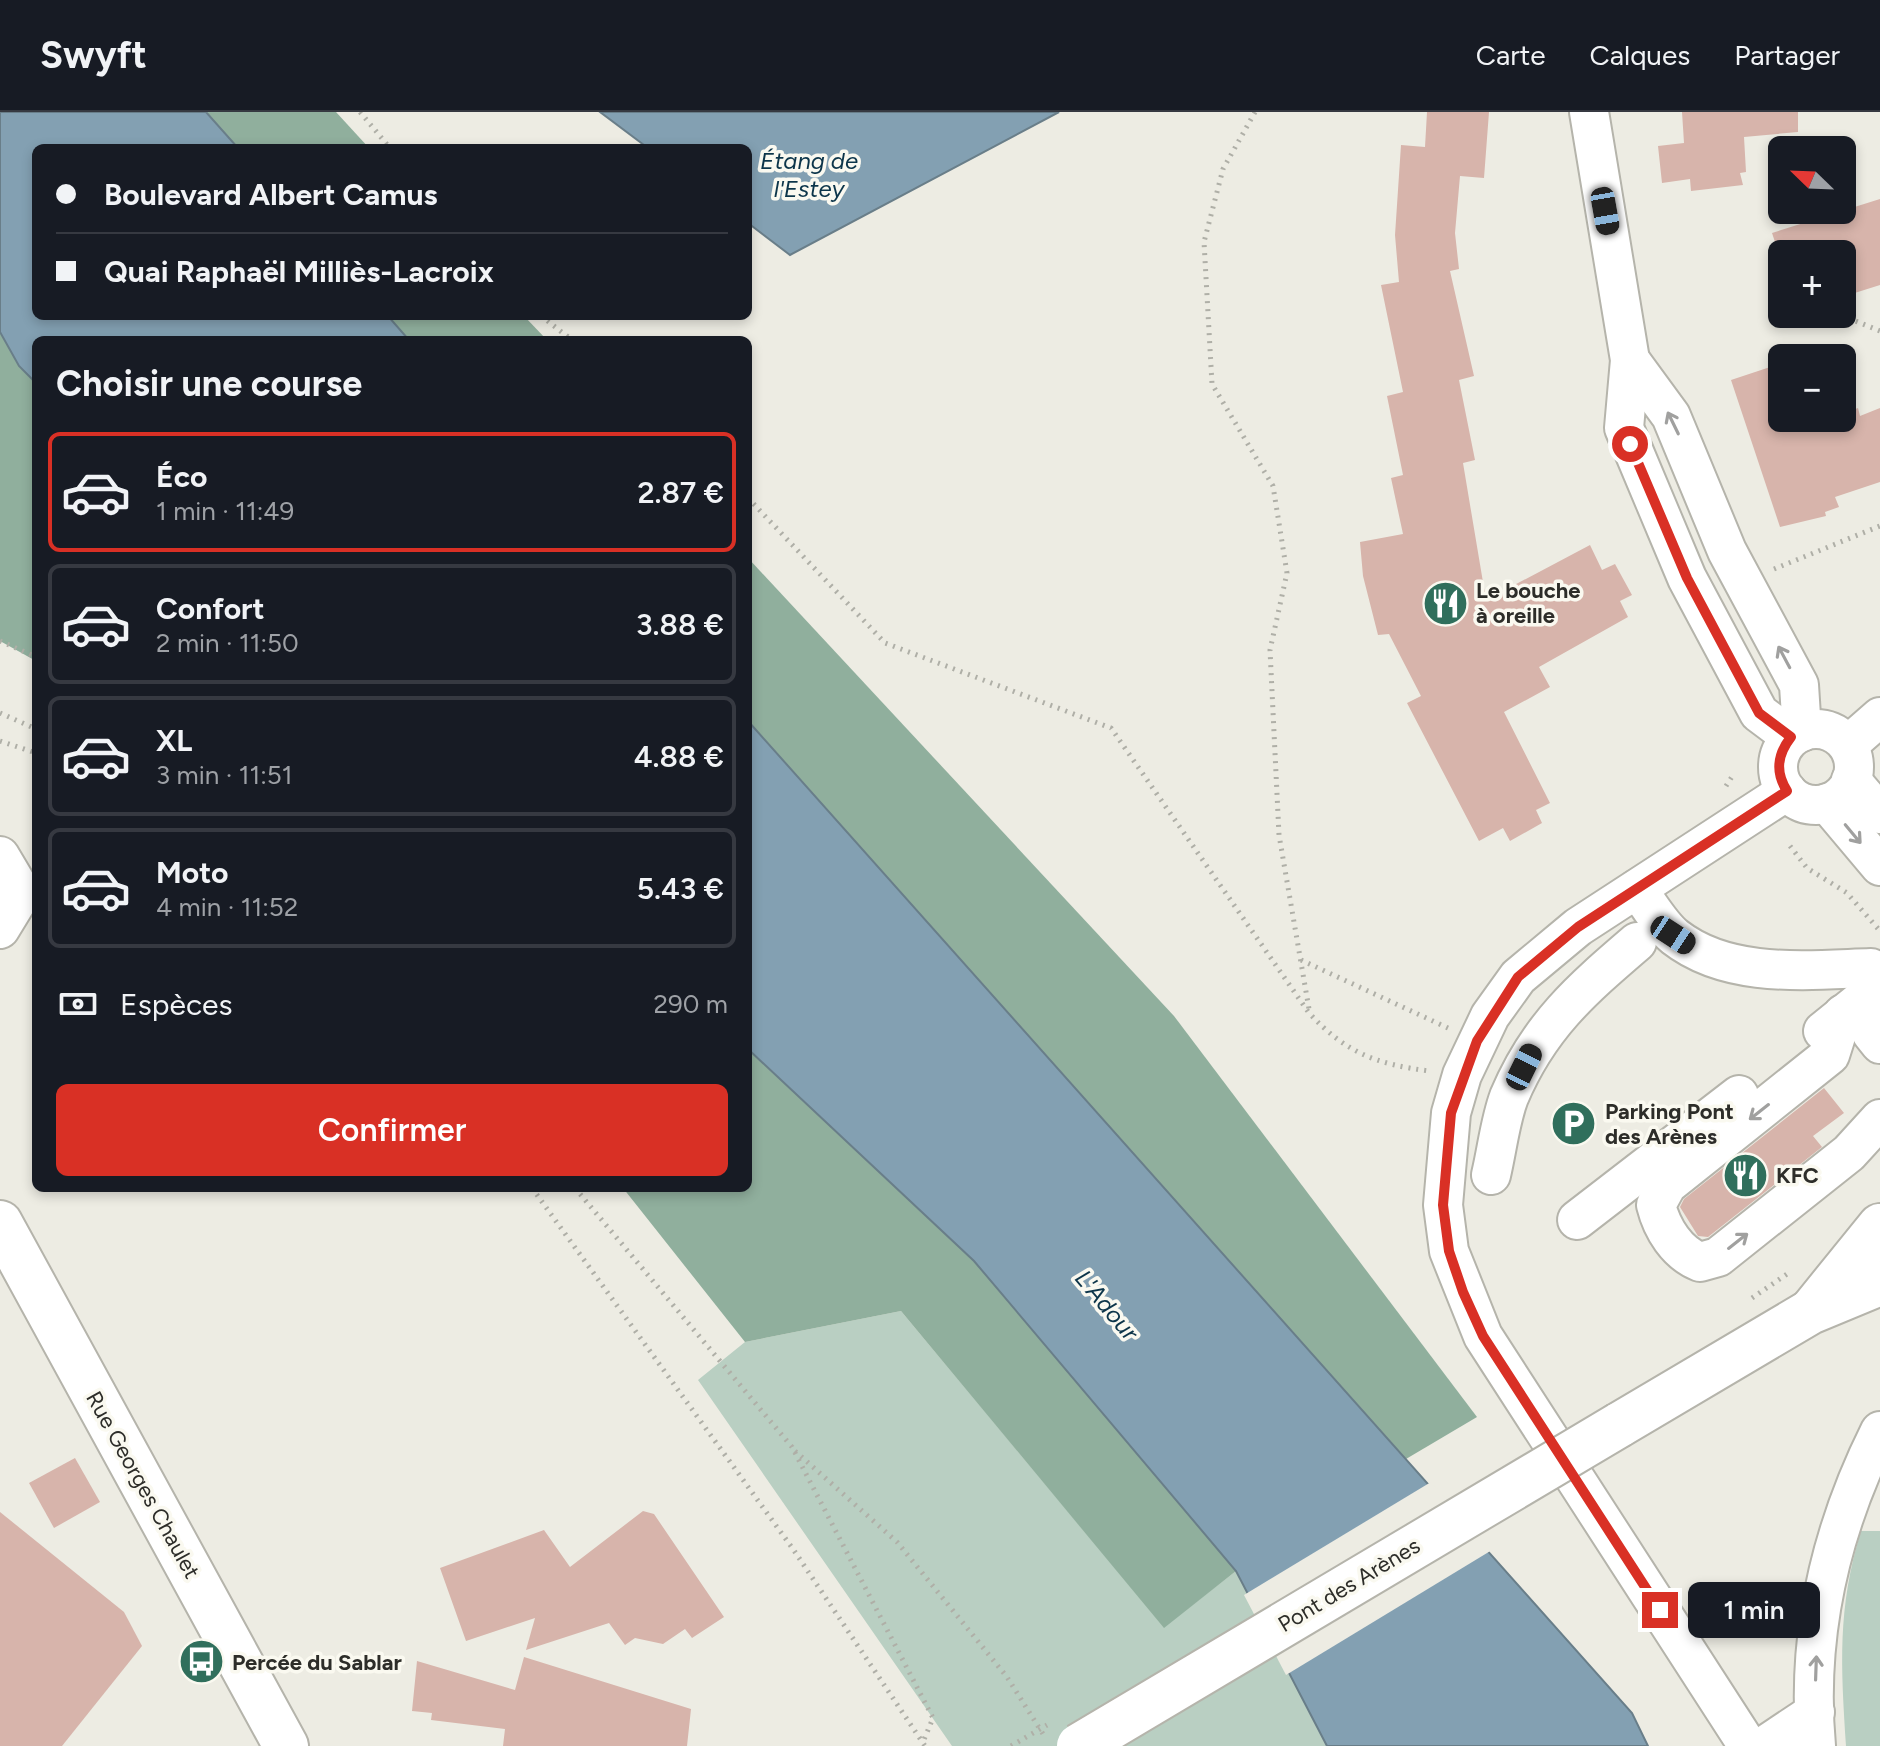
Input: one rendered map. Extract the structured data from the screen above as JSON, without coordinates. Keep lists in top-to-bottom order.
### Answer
{
  "streets": {
    "main road": ["Rue Georges Chaulet", "Pont des Arènes"]
  },
  "water": ["Étang de l'Estey", "L'Adour"],
  "places": {
    "restaurant": ["Le bouche à oreille", "KFC"],
    "parking": ["Parking Pont des Arènes"],
    "bus stop": ["Percée du Sablar"]
  },
  "north": "top left",
  "page": {
    "header": "Swyft",
    "nav": ["Carte", "Calques", "Partager"],
    "map_buttons": ["+", "−"],
    "banner": ["Boulevard Albert Camus", "Quai Raphaël Milliès-Lacroix"],
    "heading": "Choisir une course",
    "list": [
      {
        "name": "Éco",
        "note": "1 min · 11:49",
        "value": "2.87 €"
      },
      {
        "name": "Confort",
        "note": "2 min · 11:50",
        "value": "3.88 €"
      },
      {
        "name": "XL",
        "note": "3 min · 11:51",
        "value": "4.88 €"
      },
      {
        "name": "Moto",
        "note": "4 min · 11:52",
        "value": "5.43 €"
      }
    ],
    "pay": ["Espèces", "290 m"],
    "buttons": "Confirmer",
    "bubble": "1 min"
  }
}
